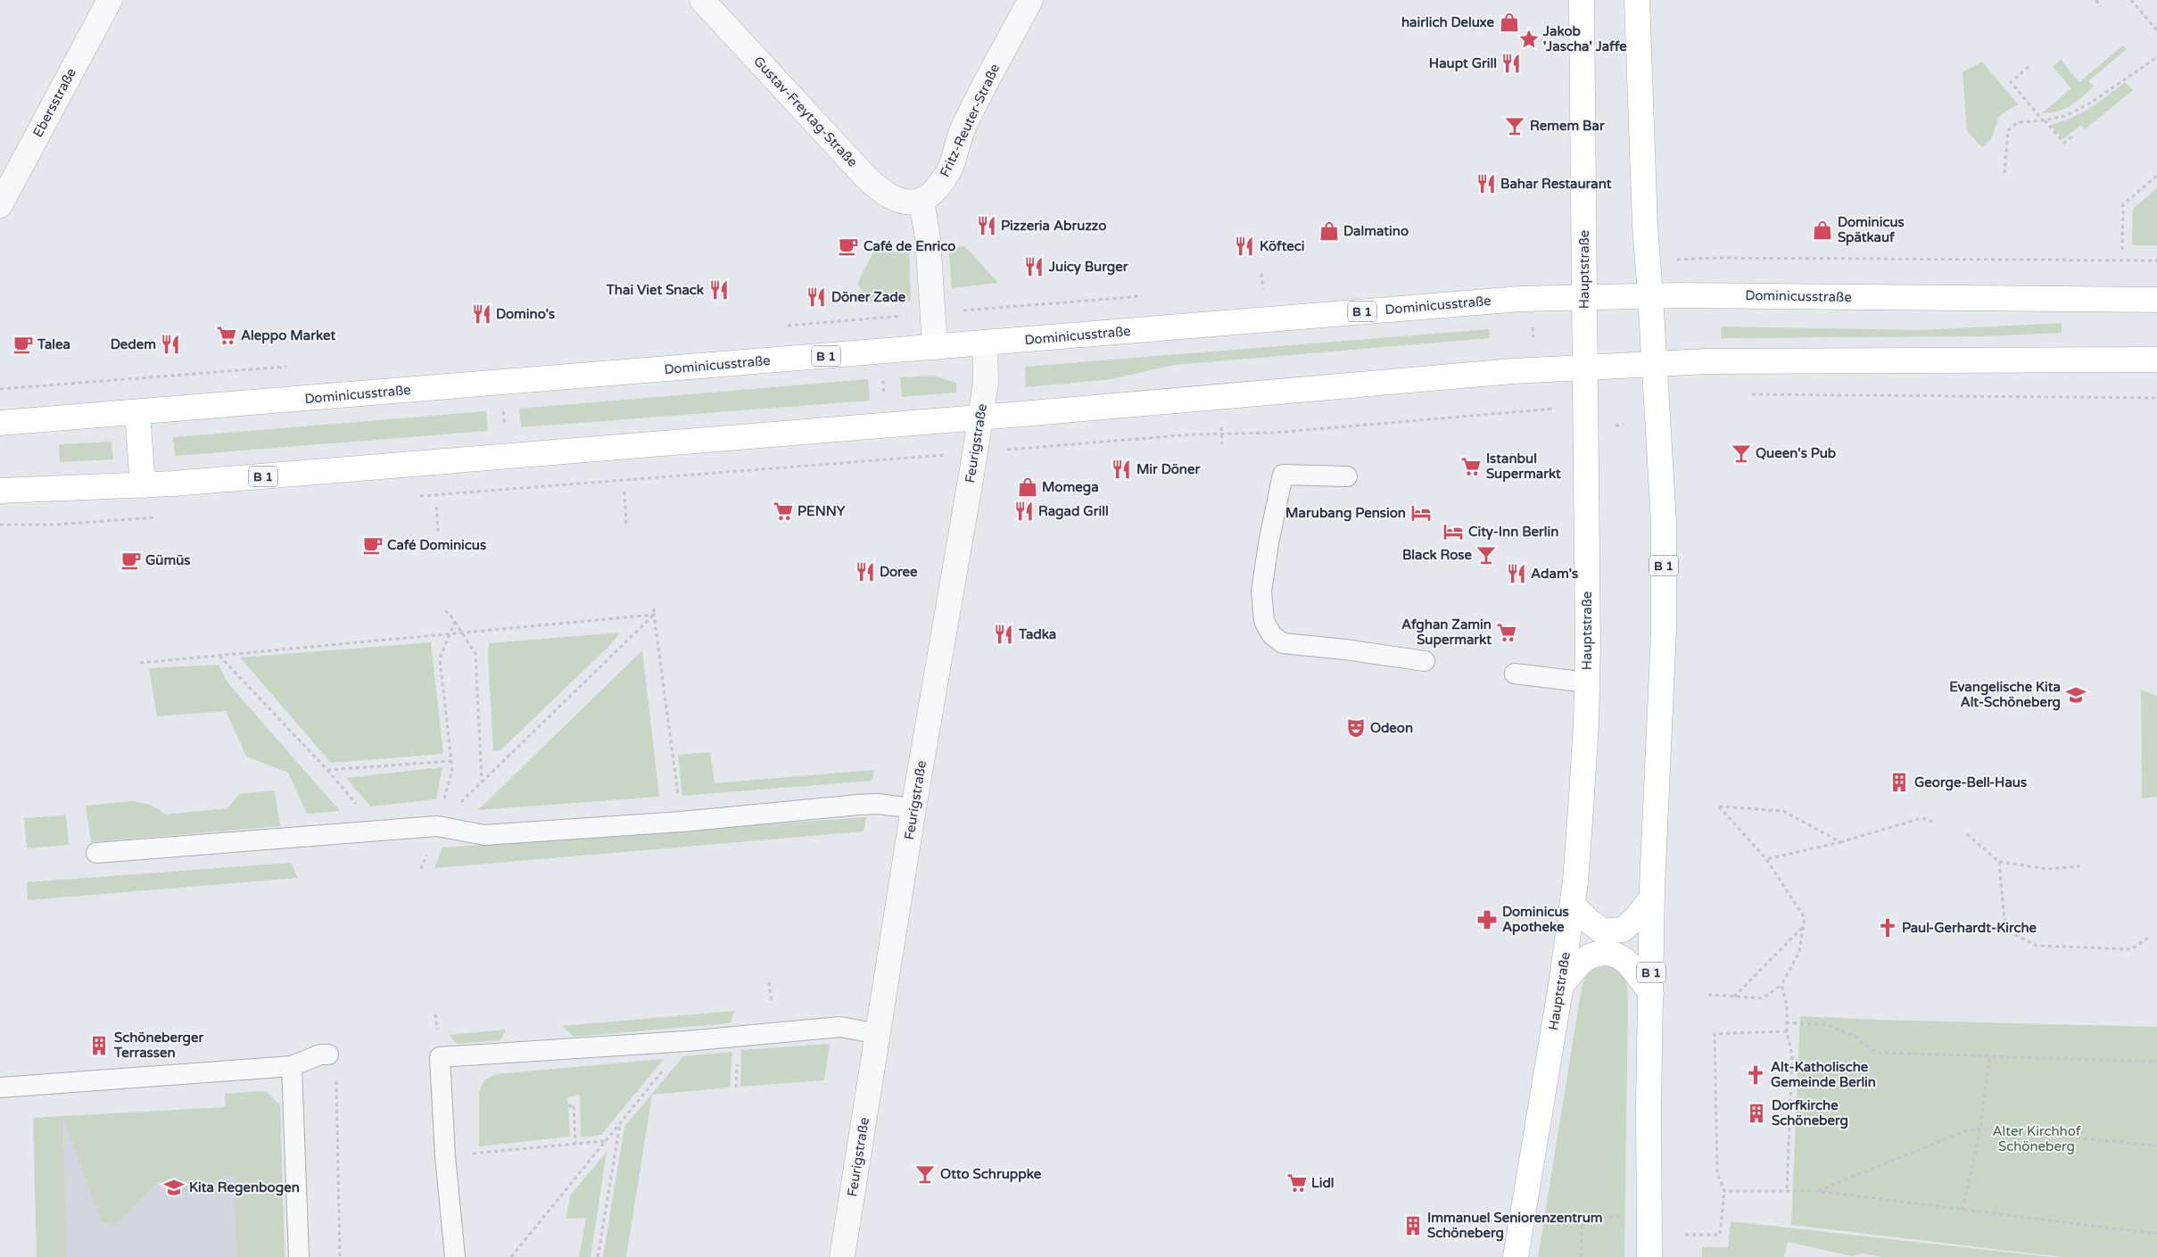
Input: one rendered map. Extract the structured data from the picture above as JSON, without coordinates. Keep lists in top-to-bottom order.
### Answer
{
  "streets": {
    "main road": ["Hauptstraße", "Dominicusstraße", "B 1"],
    "street": [
      "Ebersstraße",
      "Gustav-Freytag-Straße",
      "Fritz-Reuter-Straße",
      "Feurigstraße"
    ]
  },
  "crossings": [
    ["Gustav-Freytag-Straße", "Fritz-Reuter-Straße"],
    ["Hauptstraße", "Dominicusstraße"],
    ["Hauptstraße", "B 1"],
    ["Dominicusstraße", "B 1"],
    ["Dominicusstraße", "Feurigstraße"],
    ["B 1", "Feurigstraße"]
  ],
  "parks": ["Alter Kirchhof Schöneberg"],
  "places": {
    "shop": [
      "hairlich Deluxe",
      "Dominicus Spätkauf",
      "Dalmatino",
      "Momega"
    ],
    "place": ["Jakob 'Jascha' Jaffe"],
    "restaurant": [
      "Haupt Grill",
      "Bahar Restaurant",
      "Pizzeria Abruzzo",
      "Köfteci",
      "Juicy Burger",
      "Thai Viet Snack",
      "Döner Zade",
      "Domino's",
      "Dedem",
      "Mir Döner",
      "Ragad Grill",
      "Doree",
      "Adam's",
      "Tadka"
    ],
    "bar": [
      "Remem Bar",
      "Queen's Pub",
      "Black Rose",
      "Otto Schruppke"
    ],
    "cafe": [
      "Café de Enrico",
      "Talea",
      "Café Dominicus",
      "Gümüs"
    ],
    "supermarket": [
      "Aleppo Market",
      "Istanbul Supermarkt",
      "PENNY",
      "Afghan Zamin Supermarkt",
      "Lidl"
    ],
    "hotel": ["Marubang Pension", "City-Inn Berlin"],
    "school or university": ["Evangelische Kita Alt-Schöneberg", "Kita Regenbogen"],
    "theatre": ["Odeon"],
    "building": [
      "George-Bell-Haus",
      "Schöneberger Terrassen",
      "Dorfkirche Schöneberg",
      "Immanuel Seniorenzentrum Schöneberg"
    ],
    "pharmacy": ["Dominicus Apotheke"],
    "church": ["Paul-Gerhardt-Kirche", "Alt-Katholische Gemeinde Berlin"]
  }
}
